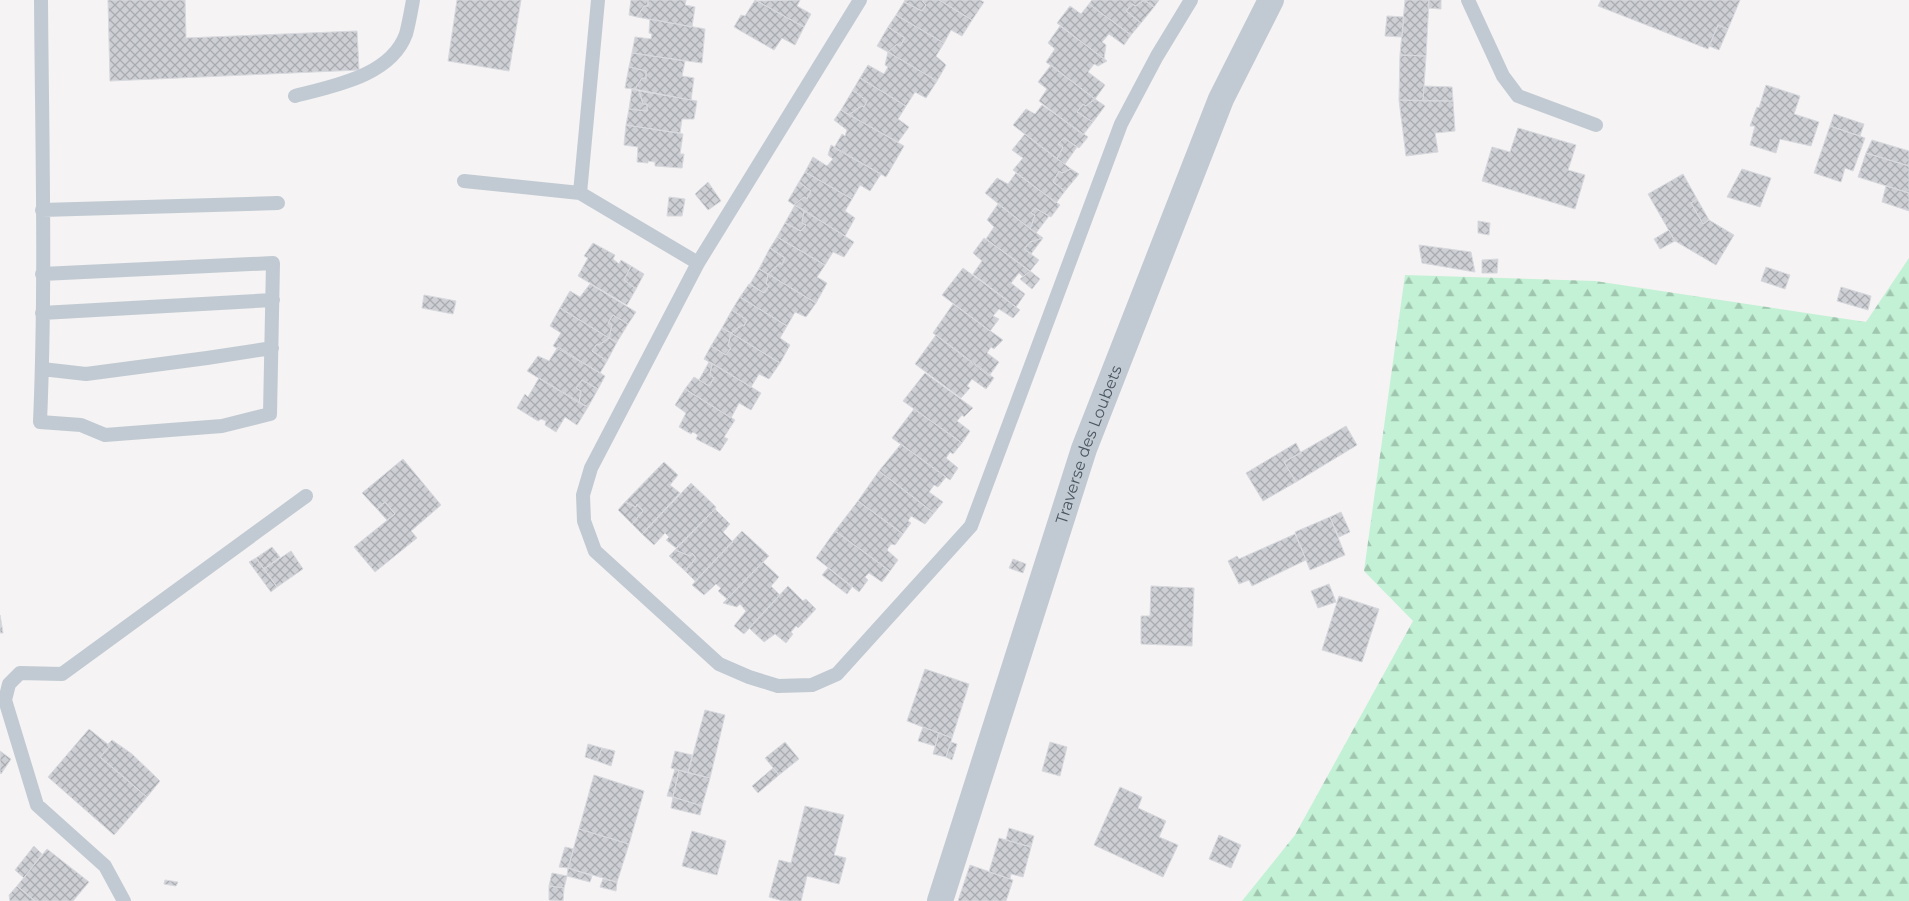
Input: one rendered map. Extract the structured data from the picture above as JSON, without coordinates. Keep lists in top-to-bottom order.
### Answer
{
  "streets": {
    "street": ["Traverse des Loubets"]
  }
}
